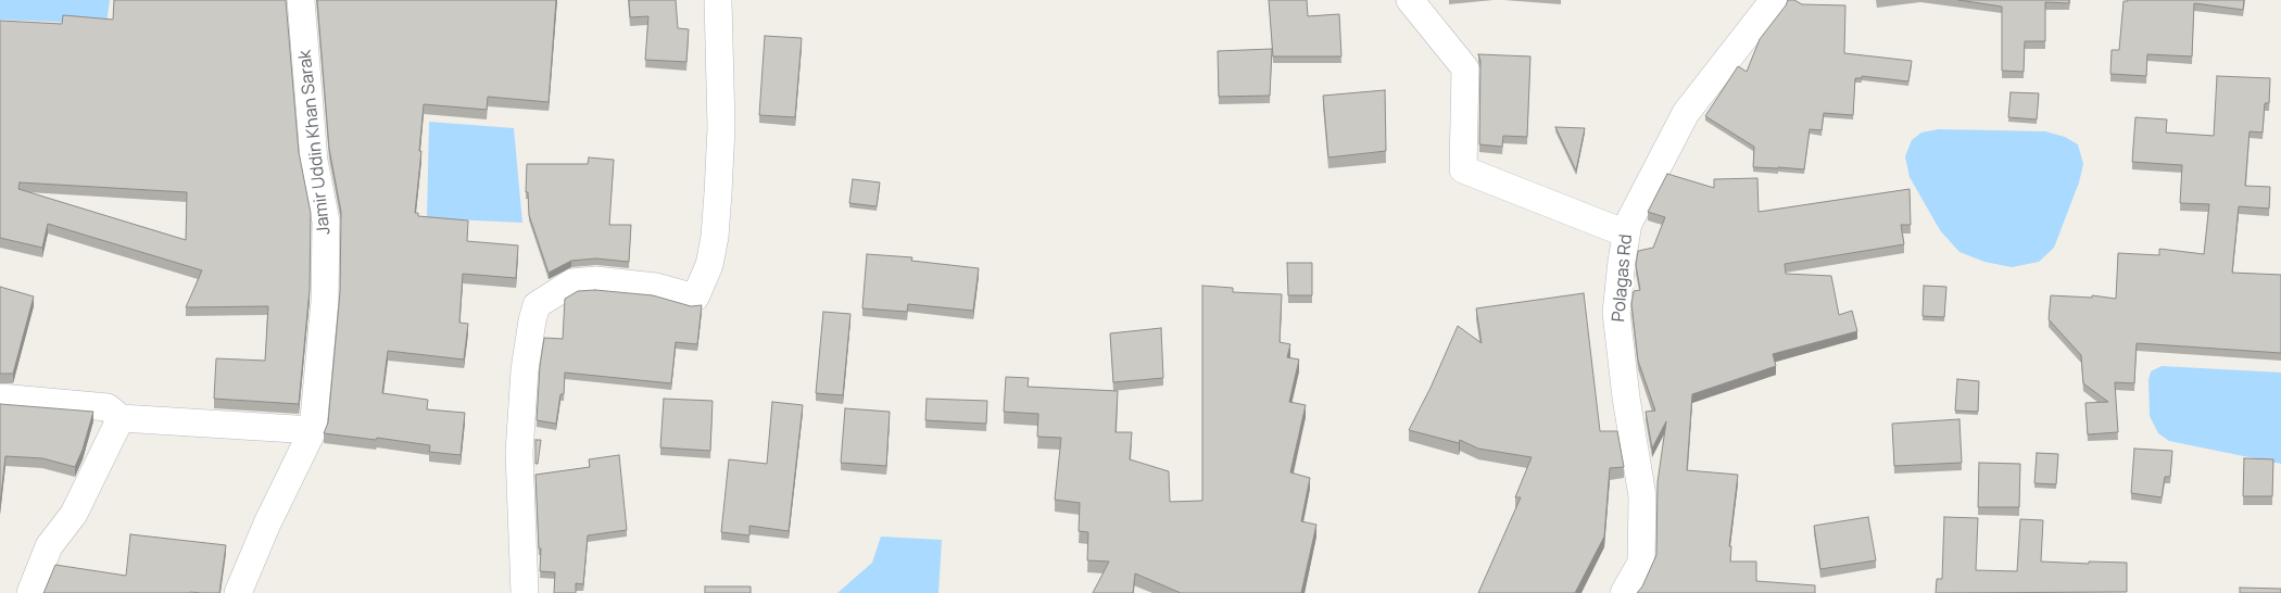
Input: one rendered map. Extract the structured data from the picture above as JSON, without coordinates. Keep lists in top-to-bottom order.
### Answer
{
  "streets": {
    "street": ["Jamir Uddin Khan Sarak", "Polagas Rd"]
  }
}
